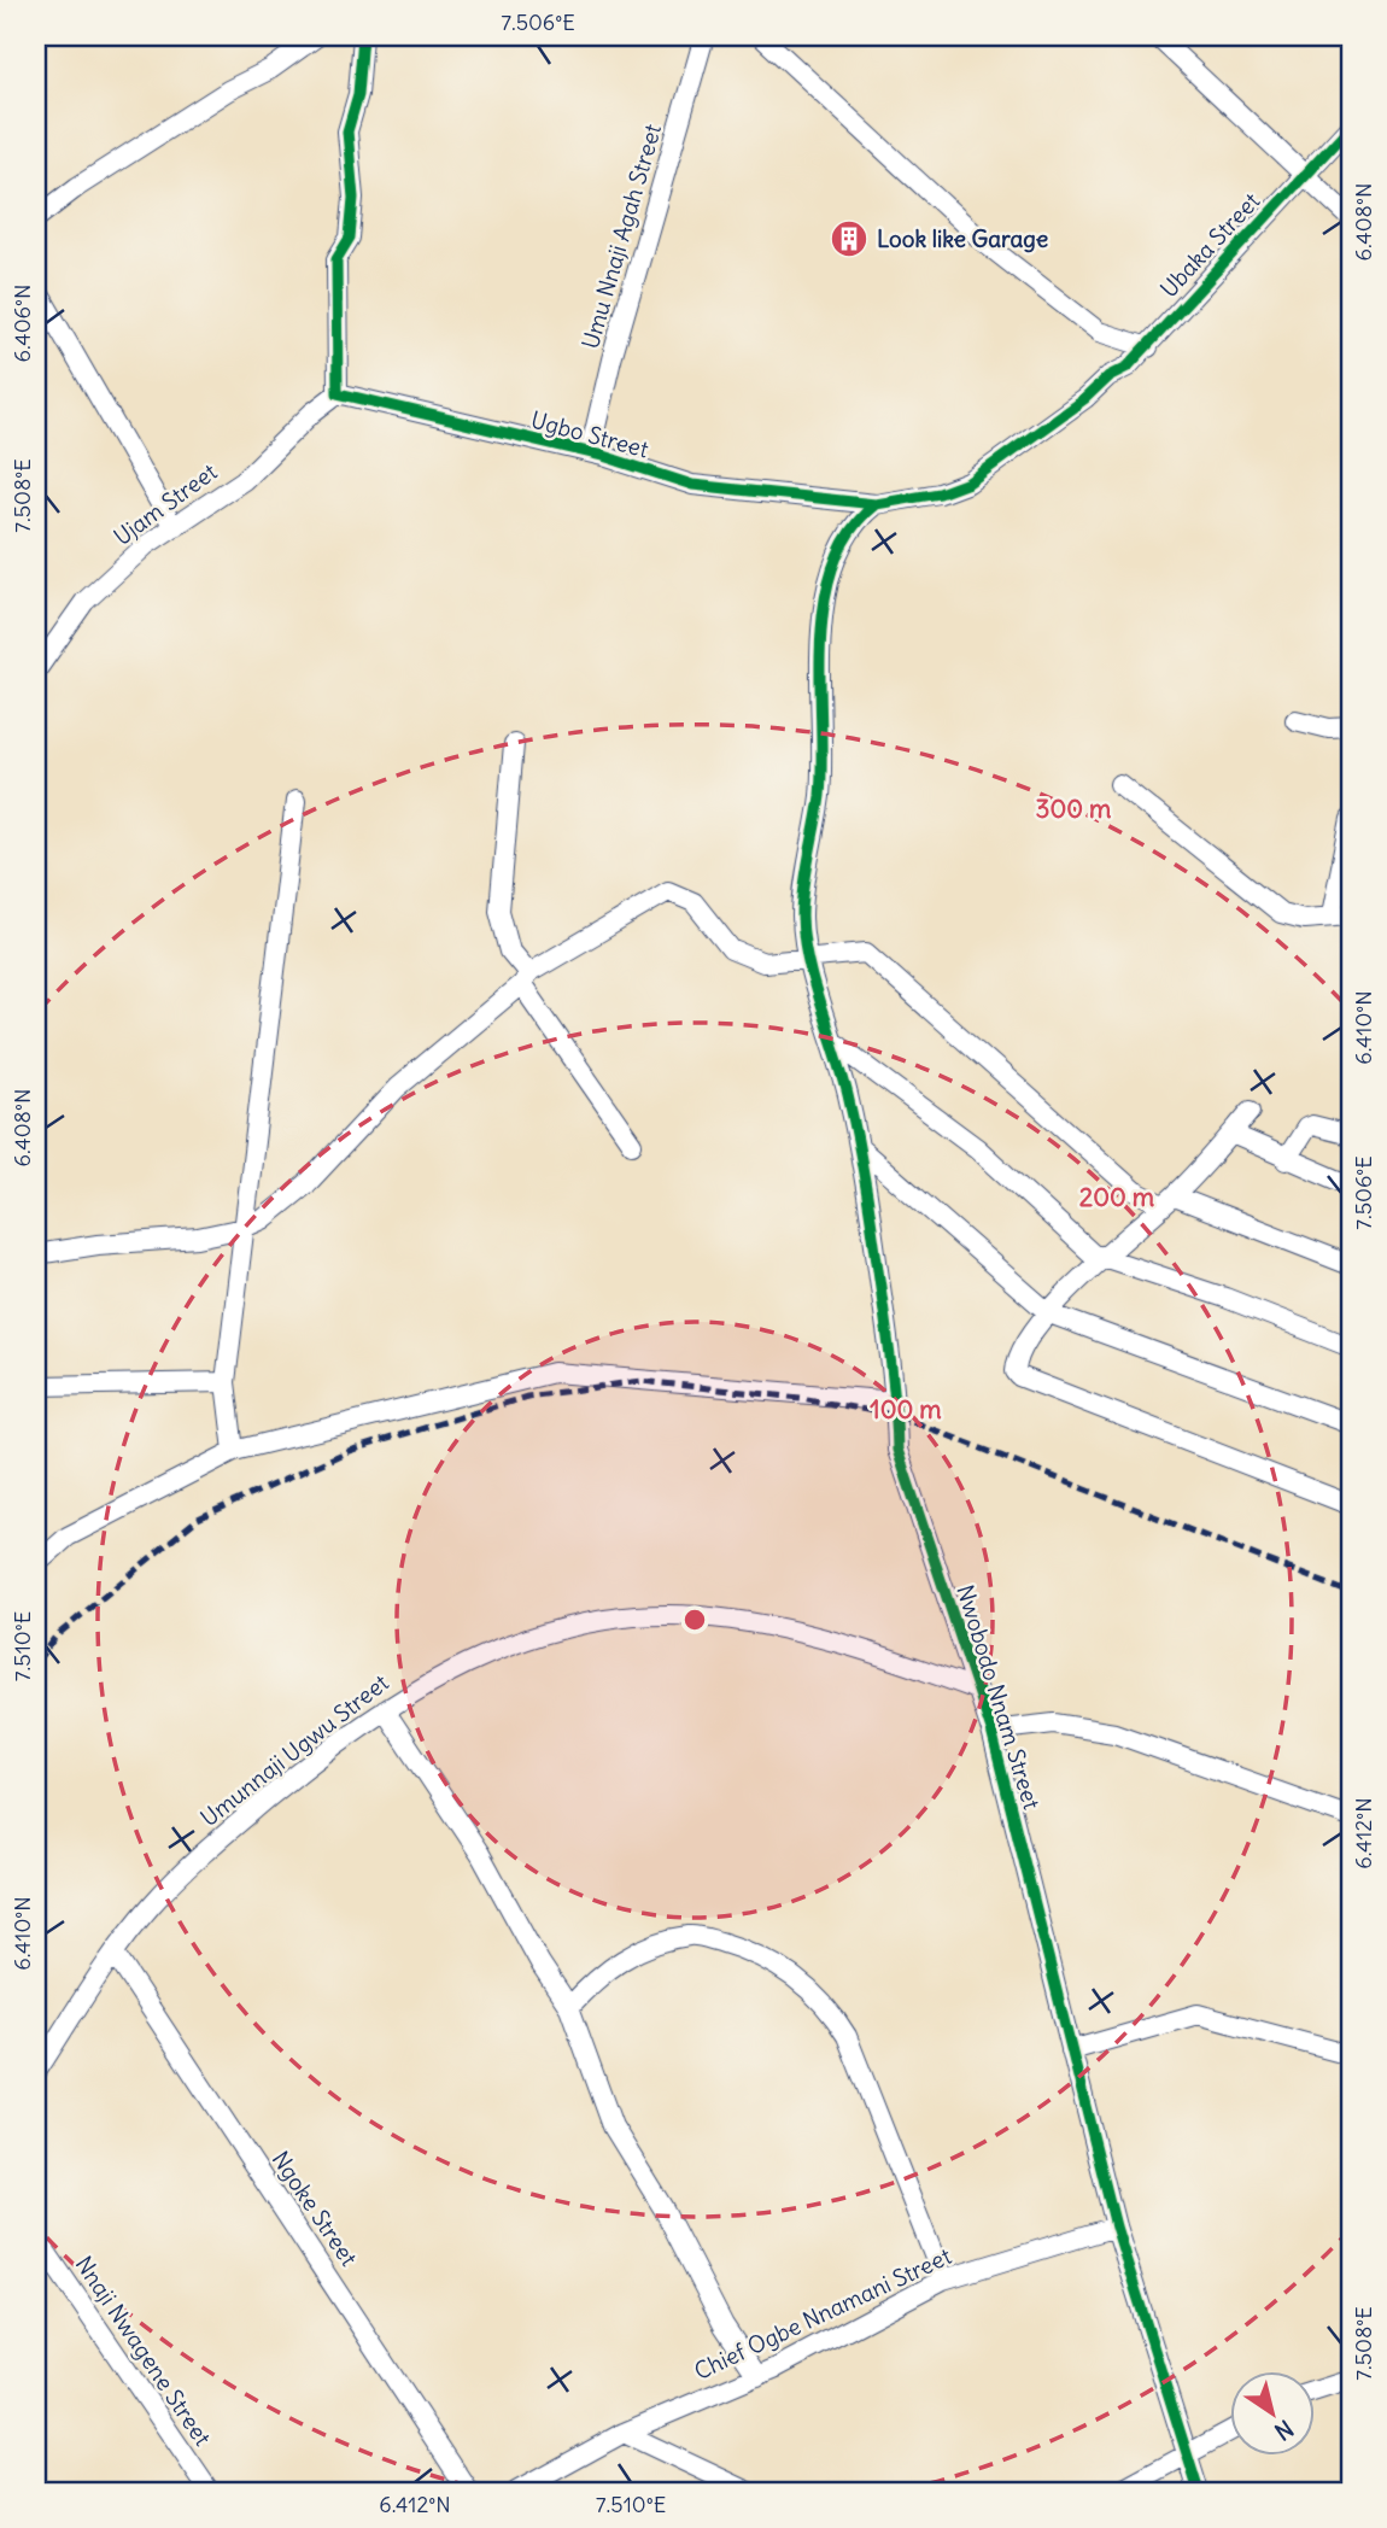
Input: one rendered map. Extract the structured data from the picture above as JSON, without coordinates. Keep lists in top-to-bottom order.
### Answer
{
  "streets": {
    "street": [
      "Umu Nnaji Agah Street",
      "Ubaka Street",
      "Ugbo Street",
      "Ujam Street",
      "Nwobodo Nnam Street",
      "Umunnaji Ugwu Street",
      "Ngoke Street",
      "Chief Ogbe Nnamani Street",
      "Nnaji Nwagene Street"
    ]
  },
  "crossings": [
    ["Umu Nnaji Agah Street", "Ugbo Street"],
    ["Ubaka Street", "Ugbo Street"],
    ["Ugbo Street", "Ujam Street"],
    ["Ugbo Street", "Nwobodo Nnam Street"],
    ["Nwobodo Nnam Street", "Umunnaji Ugwu Street"],
    ["Nwobodo Nnam Street", "Chief Ogbe Nnamani Street"],
    ["Umunnaji Ugwu Street", "Ngoke Street"]
  ],
  "places": {
    "building": ["Look like Garage"]
  },
  "north": "bottom right",
  "coordinates": [
    "7.506°E",
    "6.408°N",
    "6.406°N",
    "7.508°E",
    "6.410°N",
    "7.510°E",
    "6.412°N"
  ],
  "rings": ["300 m", "200 m", "100 m"]
}
